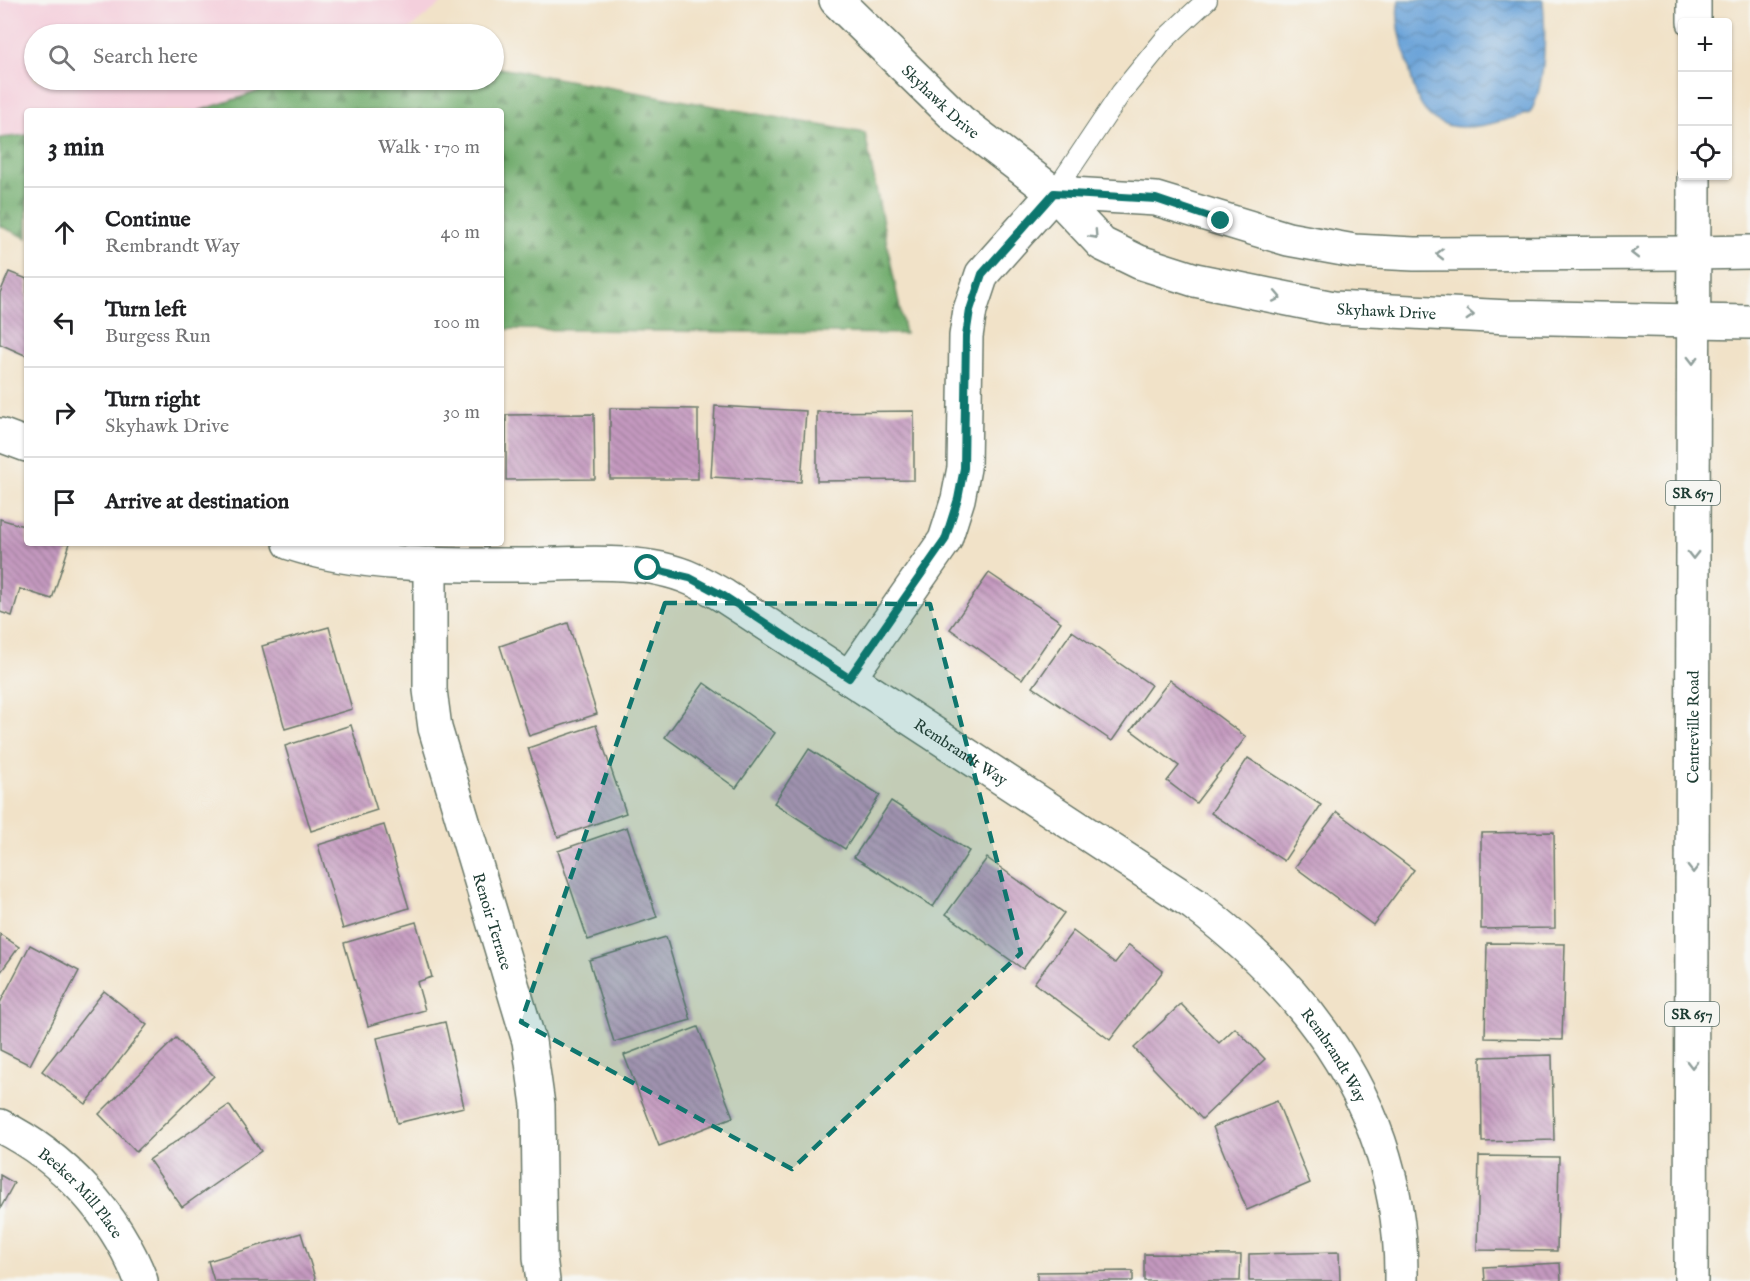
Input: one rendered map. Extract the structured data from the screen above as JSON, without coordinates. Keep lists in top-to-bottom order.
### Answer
{
  "streets": {
    "street": [
      "Skyhawk Drive",
      "SR 657",
      "Centreville Road",
      "Rembrandt Way",
      "Renoir Terrace",
      "Beeker Mill Place"
    ]
  },
  "crossings": [
    ["Skyhawk Drive", "Centreville Road"],
    ["Rembrandt Way", "Renoir Terrace"]
  ],
  "one_way": ["Centreville Road"],
  "page": {
    "map_buttons": ["+", "−"],
    "search": "Search here",
    "heading": ["3 min", "Walk · 170 m"],
    "list": [
      ["Continue", "Rembrandt Way", "40 m"],
      ["Turn left", "Burgess Run", "100 m"],
      ["Turn right", "Skyhawk Drive", "30 m"],
      "Arrive at destination"
    ]
  }
}
